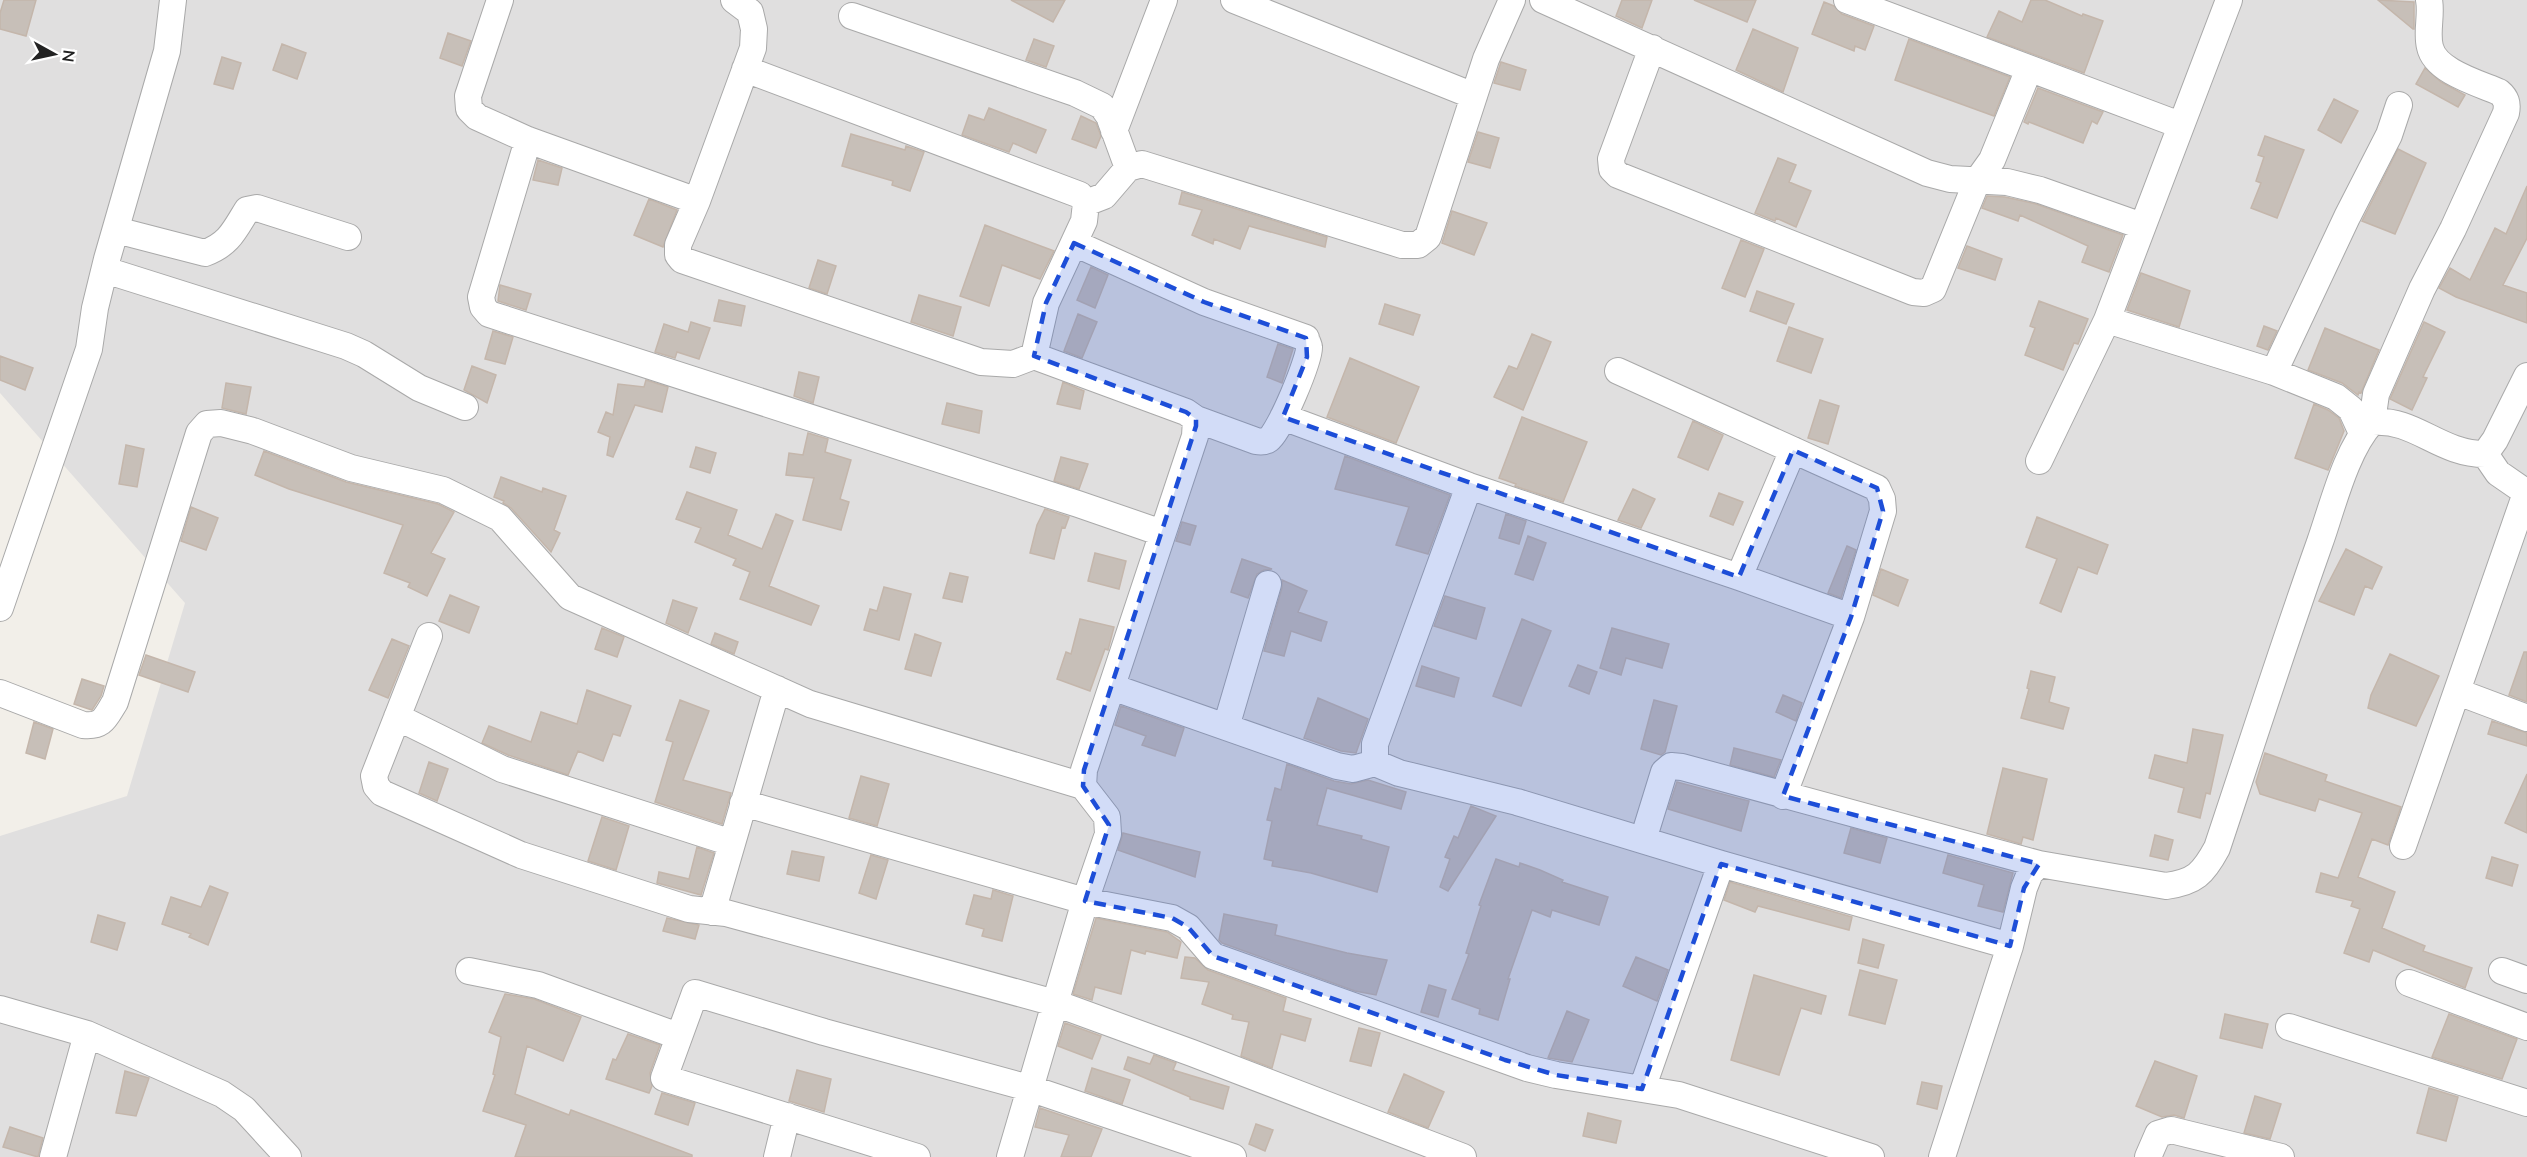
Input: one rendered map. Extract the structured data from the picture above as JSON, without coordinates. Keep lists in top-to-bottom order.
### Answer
{
  "north": "right"
}
